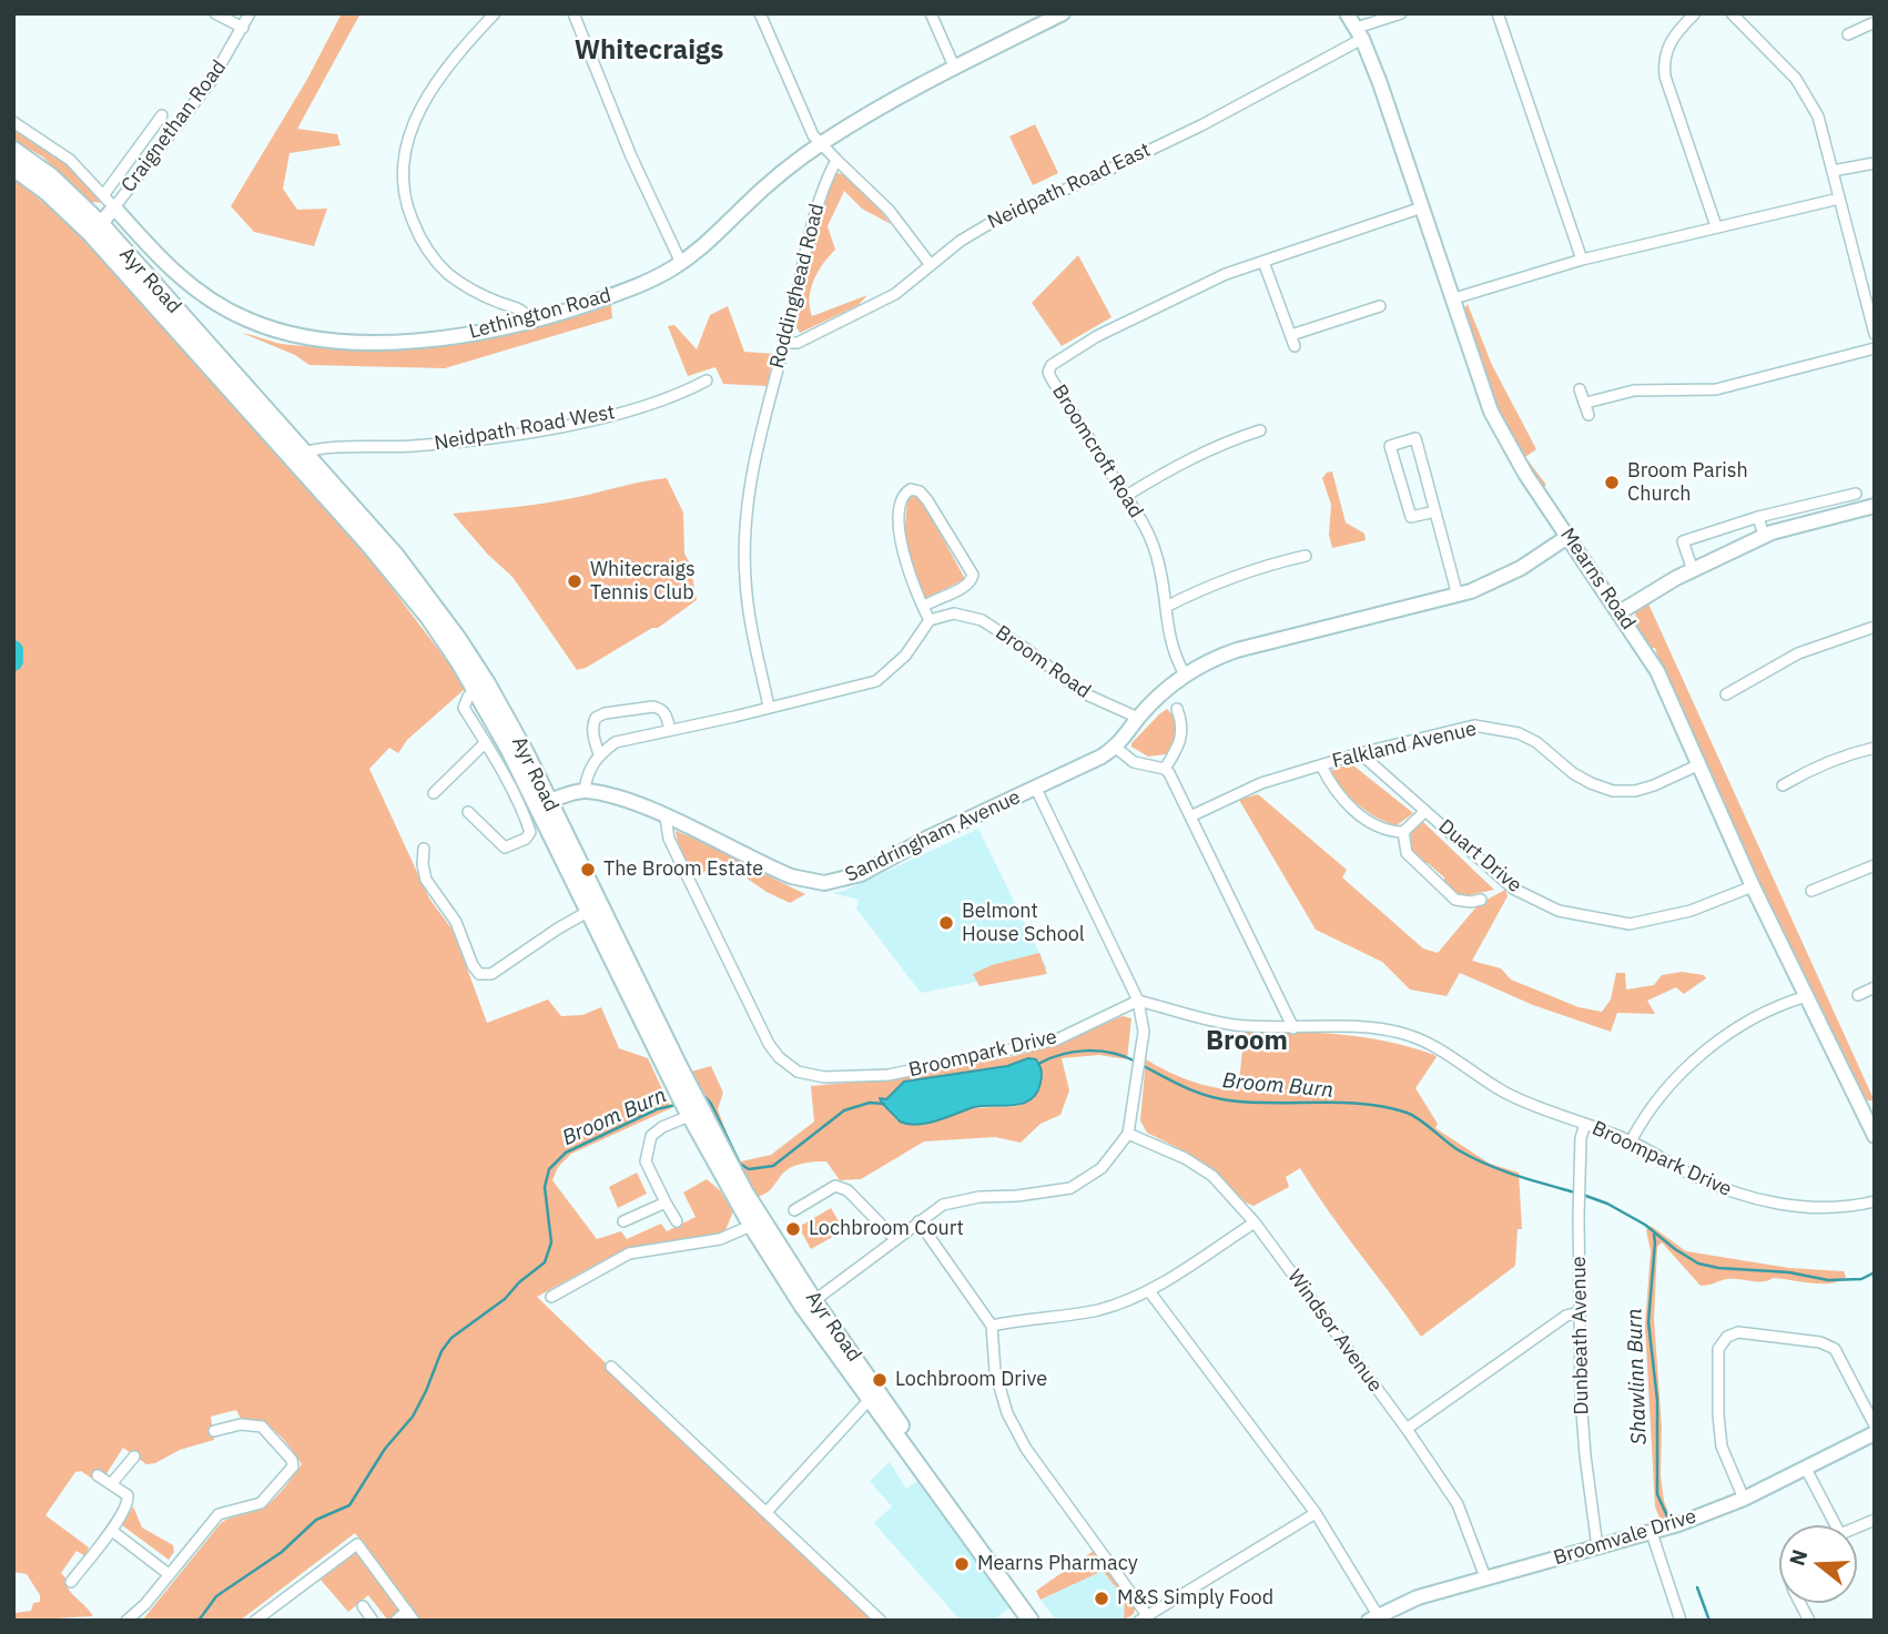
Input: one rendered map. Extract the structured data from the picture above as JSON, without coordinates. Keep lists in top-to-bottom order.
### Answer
{
  "streets": {
    "main road": ["Ayr Road"],
    "street": [
      "Craignethan Road",
      "Neidpath Road East",
      "Roddinghead Road",
      "Lethington Road",
      "Neidpath Road West",
      "Broomcroft Road",
      "Mearns Road",
      "Broom Road",
      "Falkland Avenue",
      "Sandringham Avenue",
      "Duart Drive",
      "Broompark Drive",
      "Windsor Avenue",
      "Dunbeath Avenue",
      "Broomvale Drive"
    ]
  },
  "crossings": [
    ["Craignethan Road", "Ayr Road"],
    ["Craignethan Road", "Lethington Road"],
    ["Neidpath Road East", "Roddinghead Road"],
    ["Neidpath Road East", "Mearns Road"],
    ["Ayr Road", "Neidpath Road West"],
    ["Broomcroft Road", "Mearns Road"],
    ["Mearns Road", "Falkland Avenue"],
    ["Mearns Road", "Duart Drive"],
    ["Broom Road", "Sandringham Avenue"],
    ["Falkland Avenue", "Duart Drive"],
    ["Sandringham Avenue", "Broompark Drive"],
    ["Broompark Drive", "Dunbeath Avenue"],
    ["Windsor Avenue", "Broomvale Drive"],
    ["Dunbeath Avenue", "Broomvale Drive"]
  ],
  "districts": ["Whitecraigs", "Broom"],
  "water": ["Broom Burn", "Shawlinn Burn"],
  "places": [
    "Broom Parish Church",
    "Whitecraigs Tennis Club",
    "The Broom Estate",
    "Belmont House School",
    "Lochbroom Court",
    "Lochbroom Drive",
    "Mearns Pharmacy",
    "M&S Simply Food"
  ],
  "north": "left"
}
